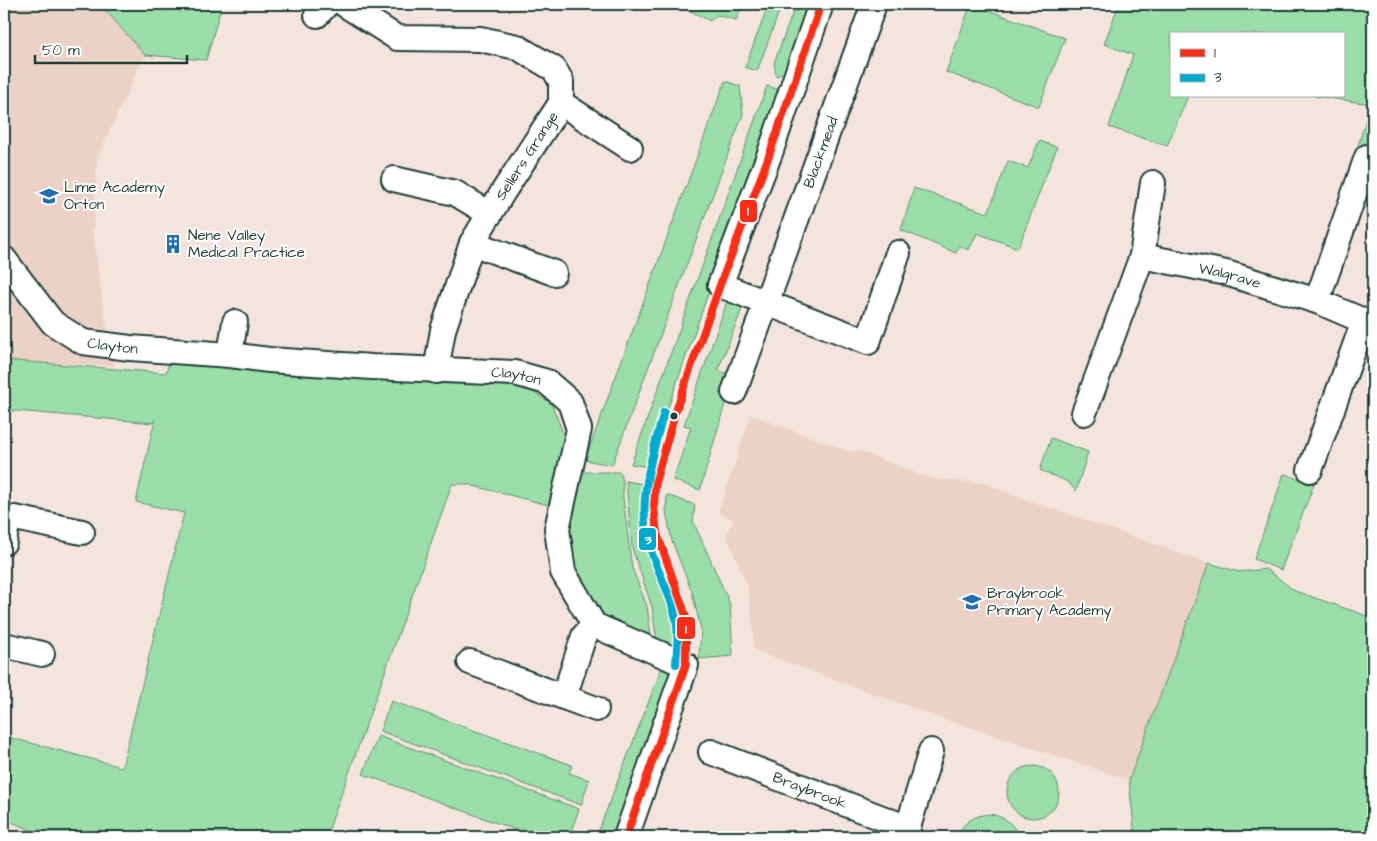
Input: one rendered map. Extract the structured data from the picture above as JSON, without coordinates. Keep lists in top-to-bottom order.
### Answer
{
  "streets": {
    "street": [
      "Blackmead",
      "Sellers Grange",
      "Walgrave",
      "Clayton",
      "Braybrook"
    ]
  },
  "crossings": [
    ["Sellers Grange", "Clayton"]
  ],
  "places": {
    "school or university": ["Lime Academy Orton", "Braybrook Primary Academy"],
    "building": ["Nene Valley Medical Practice"]
  },
  "lines": ["transit line 1", "transit line 3"],
  "legend": ["1", "3"],
  "scale_bar": "50 m"
}
